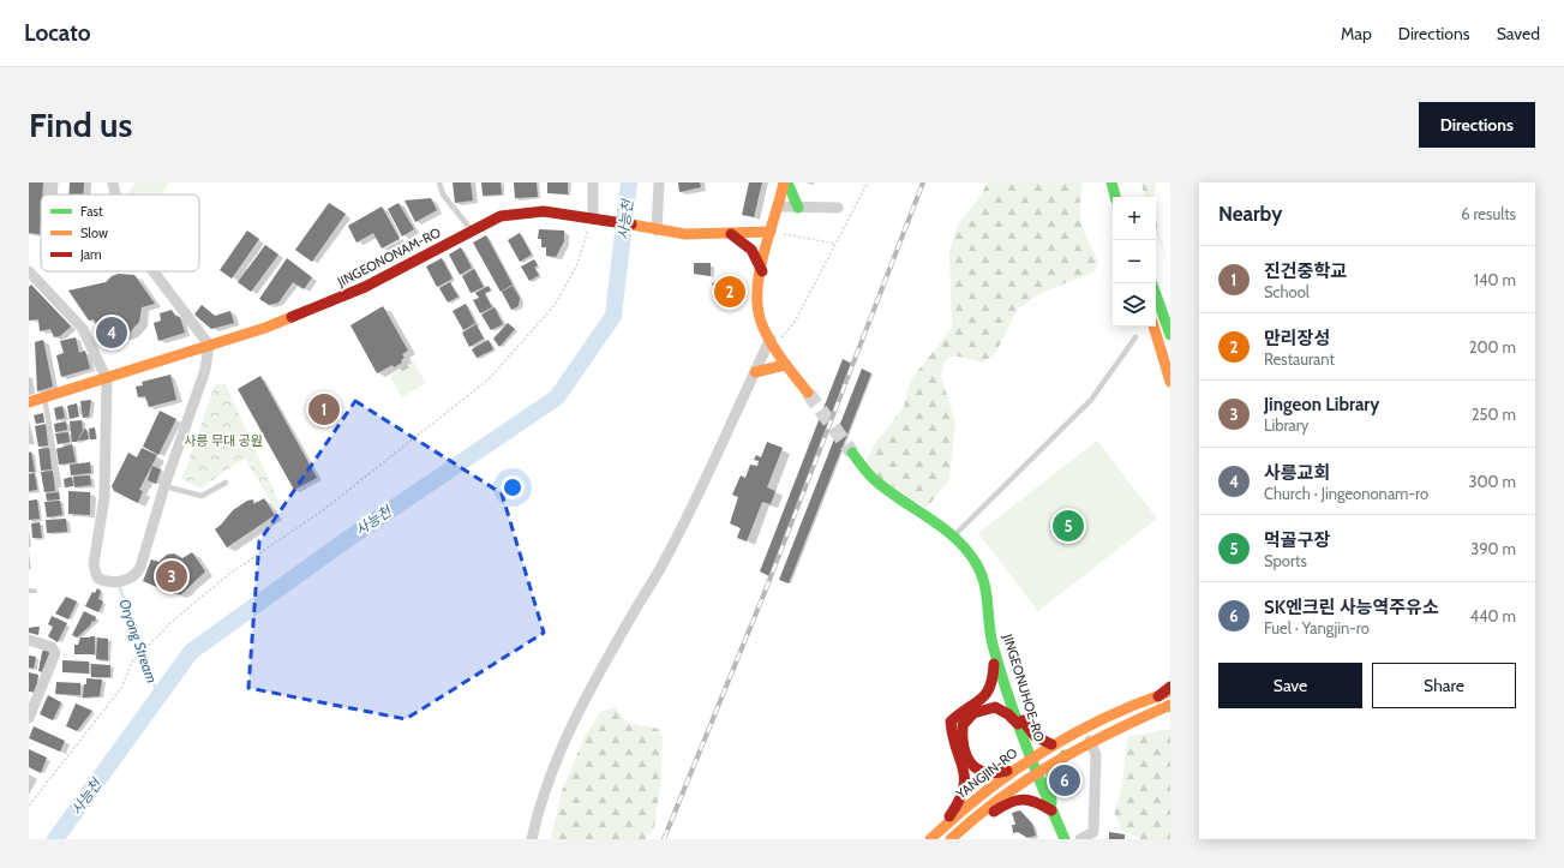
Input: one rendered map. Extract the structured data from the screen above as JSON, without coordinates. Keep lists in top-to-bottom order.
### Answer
{
  "streets": {
    "main road": ["JINGEONONAM-RO", "JINGEONUHOE-RO", "YANGJIN-RO"]
  },
  "crossings": [
    ["JINGEONUHOE-RO", "YANGJIN-RO"]
  ],
  "water": ["사능천", "Oryong Stream"],
  "parks": ["사릉 무대 공원"],
  "legend": ["Fast", "Slow", "Jam"],
  "page": {
    "header": "Locato",
    "nav": ["Map", "Directions", "Saved"],
    "buttons": [
      "Directions",
      ["Save", "Share"]
    ],
    "title": "Find us",
    "heading": ["Nearby", "6 results"],
    "map_buttons": ["+", "−"],
    "list": [
      {
        "mark": "1",
        "name": "진건중학교",
        "note": "School",
        "value": "140 m"
      },
      {
        "mark": "2",
        "name": "만리장성",
        "note": "Restaurant",
        "value": "200 m"
      },
      {
        "mark": "3",
        "name": "Jingeon Library",
        "note": "Library",
        "value": "250 m"
      },
      {
        "mark": "4",
        "name": "사릉교회",
        "note": "Church · Jingeononam-ro",
        "value": "300 m"
      },
      {
        "mark": "5",
        "name": "먹골구장",
        "note": "Sports",
        "value": "390 m"
      },
      {
        "mark": "6",
        "name": "SK엔크린 사능역주유소",
        "note": "Fuel · Yangjin-ro",
        "value": "440 m"
      }
    ],
    "pins": [
      "2",
      "4",
      "1",
      "5",
      "3",
      "6"
    ]
  }
}
